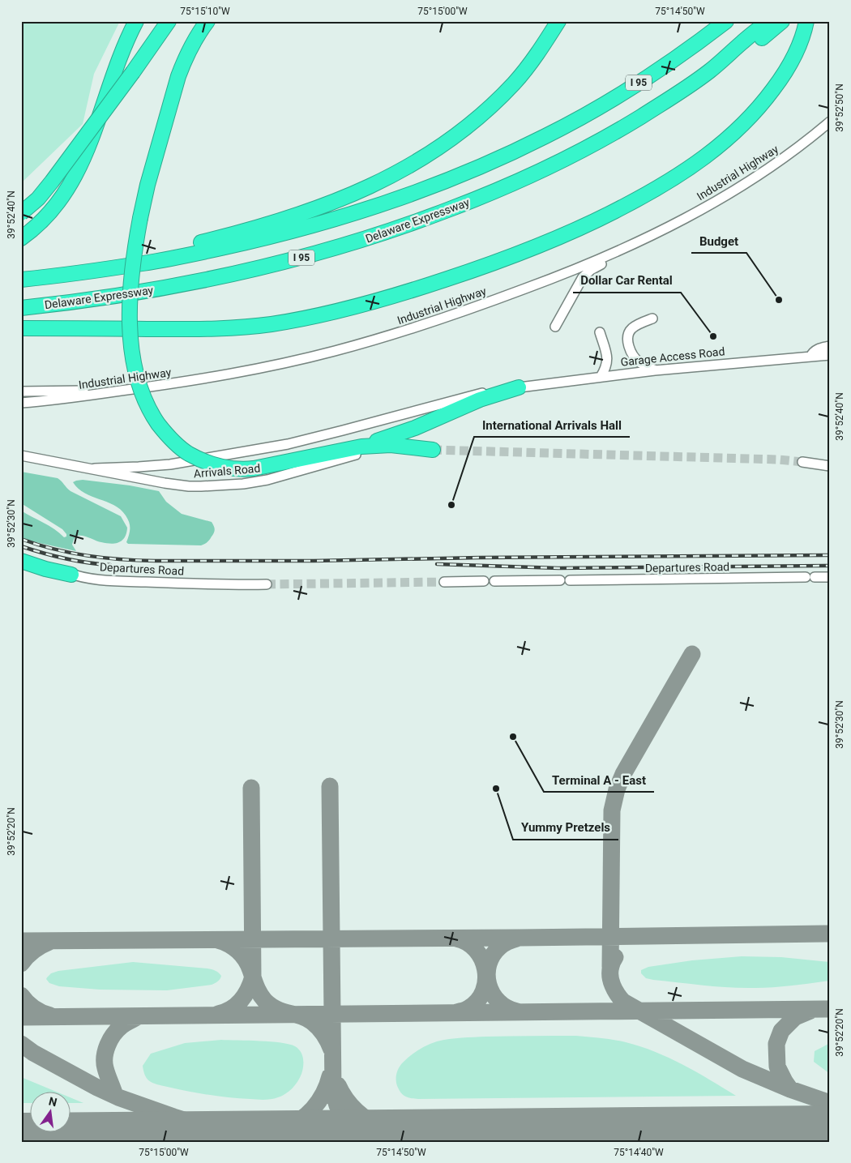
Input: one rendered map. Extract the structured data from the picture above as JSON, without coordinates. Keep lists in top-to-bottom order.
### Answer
{
  "streets": {
    "highway": ["I 95", "Delaware Expressway"],
    "street": [
      "Industrial Highway",
      "Garage Access Road",
      "Arrivals Road",
      "Departures Road"
    ]
  },
  "crossings": [
    ["Garage Access Road", "Arrivals Road"]
  ],
  "places": [
    "Budget",
    "Dollar Car Rental",
    "International Arrivals Hall",
    "Terminal A - East",
    "Yummy Pretzels"
  ],
  "north": "top",
  "coordinates": [
    "75°15'10\"W",
    "75°15'00\"W",
    "75°14'50\"W",
    "39°52'50\"N",
    "39°52'40\"N",
    "39°52'30\"N",
    "39°52'20\"N",
    "75°14'40\"W"
  ]
}
